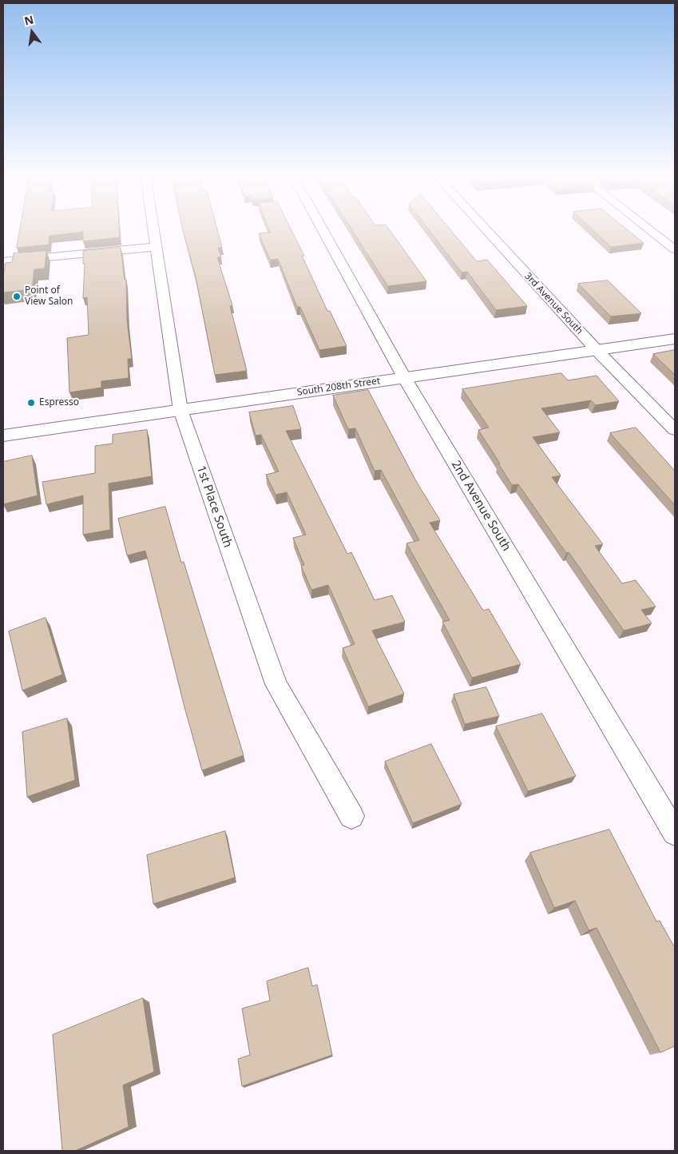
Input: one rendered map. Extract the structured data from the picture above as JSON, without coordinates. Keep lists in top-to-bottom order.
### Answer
{
  "streets": {
    "street": [
      "3rd Avenue South",
      "South 208th Street",
      "2nd Avenue South",
      "1st Place South"
    ]
  },
  "crossings": [
    ["3rd Avenue South", "South 208th Street"],
    ["South 208th Street", "2nd Avenue South"],
    ["South 208th Street", "1st Place South"]
  ],
  "places": ["Point of View Salon", "Espresso"],
  "north": "top"
}
